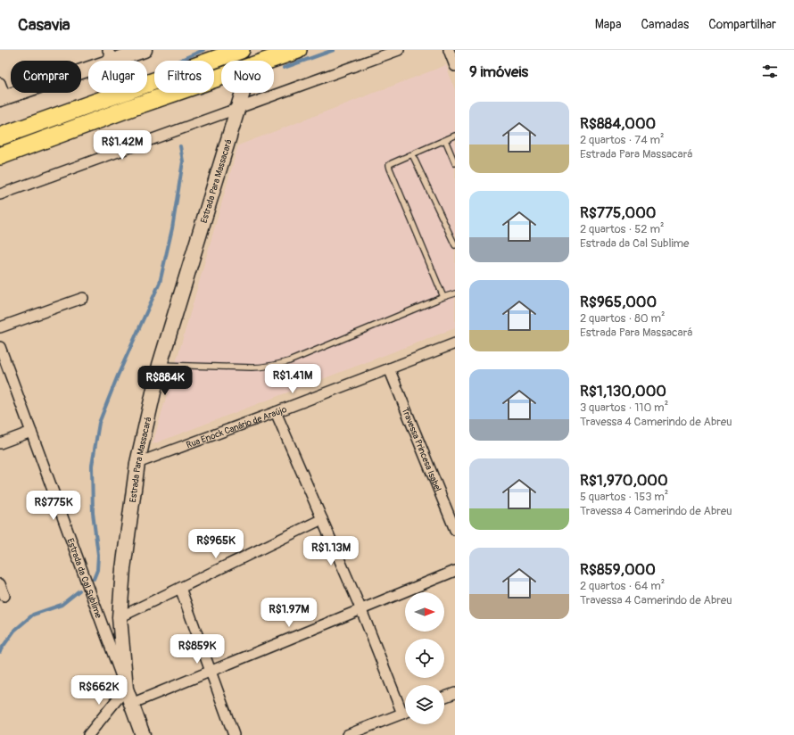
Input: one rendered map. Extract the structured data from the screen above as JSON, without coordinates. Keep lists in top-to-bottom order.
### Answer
{
  "streets": {
    "main road": ["Estrada Para Massacará"],
    "street": ["Rua Enock Canário de Araújo", "Travessa Princesa Isabel", "Estrada da Cal Sublime"]
  },
  "crossings": [
    ["Estrada Para Massacará", "Rua Enock Canário de Araújo"],
    ["Estrada Para Massacará", "Estrada da Cal Sublime"],
    ["Rua Enock Canário de Araújo", "Travessa Princesa Isabel"]
  ],
  "north": "right",
  "page": {
    "header": "Casavia",
    "nav": ["Mapa", "Camadas", "Compartilhar"],
    "heading": "9 imóveis",
    "chip": [
      "Comprar",
      "Alugar",
      "Filtros",
      "Novo"
    ],
    "list": [
      {
        "name": "R$884,000",
        "note": "2 quartos · 74 m² · Estrada Para Massacará"
      },
      {
        "name": "R$775,000",
        "note": "2 quartos · 52 m² · Estrada da Cal Sublime"
      },
      {
        "name": "R$965,000",
        "note": "2 quartos · 80 m² · Estrada Para Massacará"
      },
      {
        "name": "R$1,130,000",
        "note": "3 quartos · 110 m² · Travessa 4 Camerindo de Abreu"
      },
      {
        "name": "R$1,970,000",
        "note": "5 quartos · 153 m² · Travessa 4 Camerindo de Abreu"
      },
      {
        "name": "R$859,000",
        "note": "2 quartos · 64 m² · Travessa 4 Camerindo de Abreu"
      }
    ],
    "price": [
      "R$1.42M",
      "R$1.41M",
      "R$884K",
      "R$775K",
      "R$965K",
      "R$1.13M",
      "R$1.97M",
      "R$859K",
      "R$662K"
    ]
  }
}
